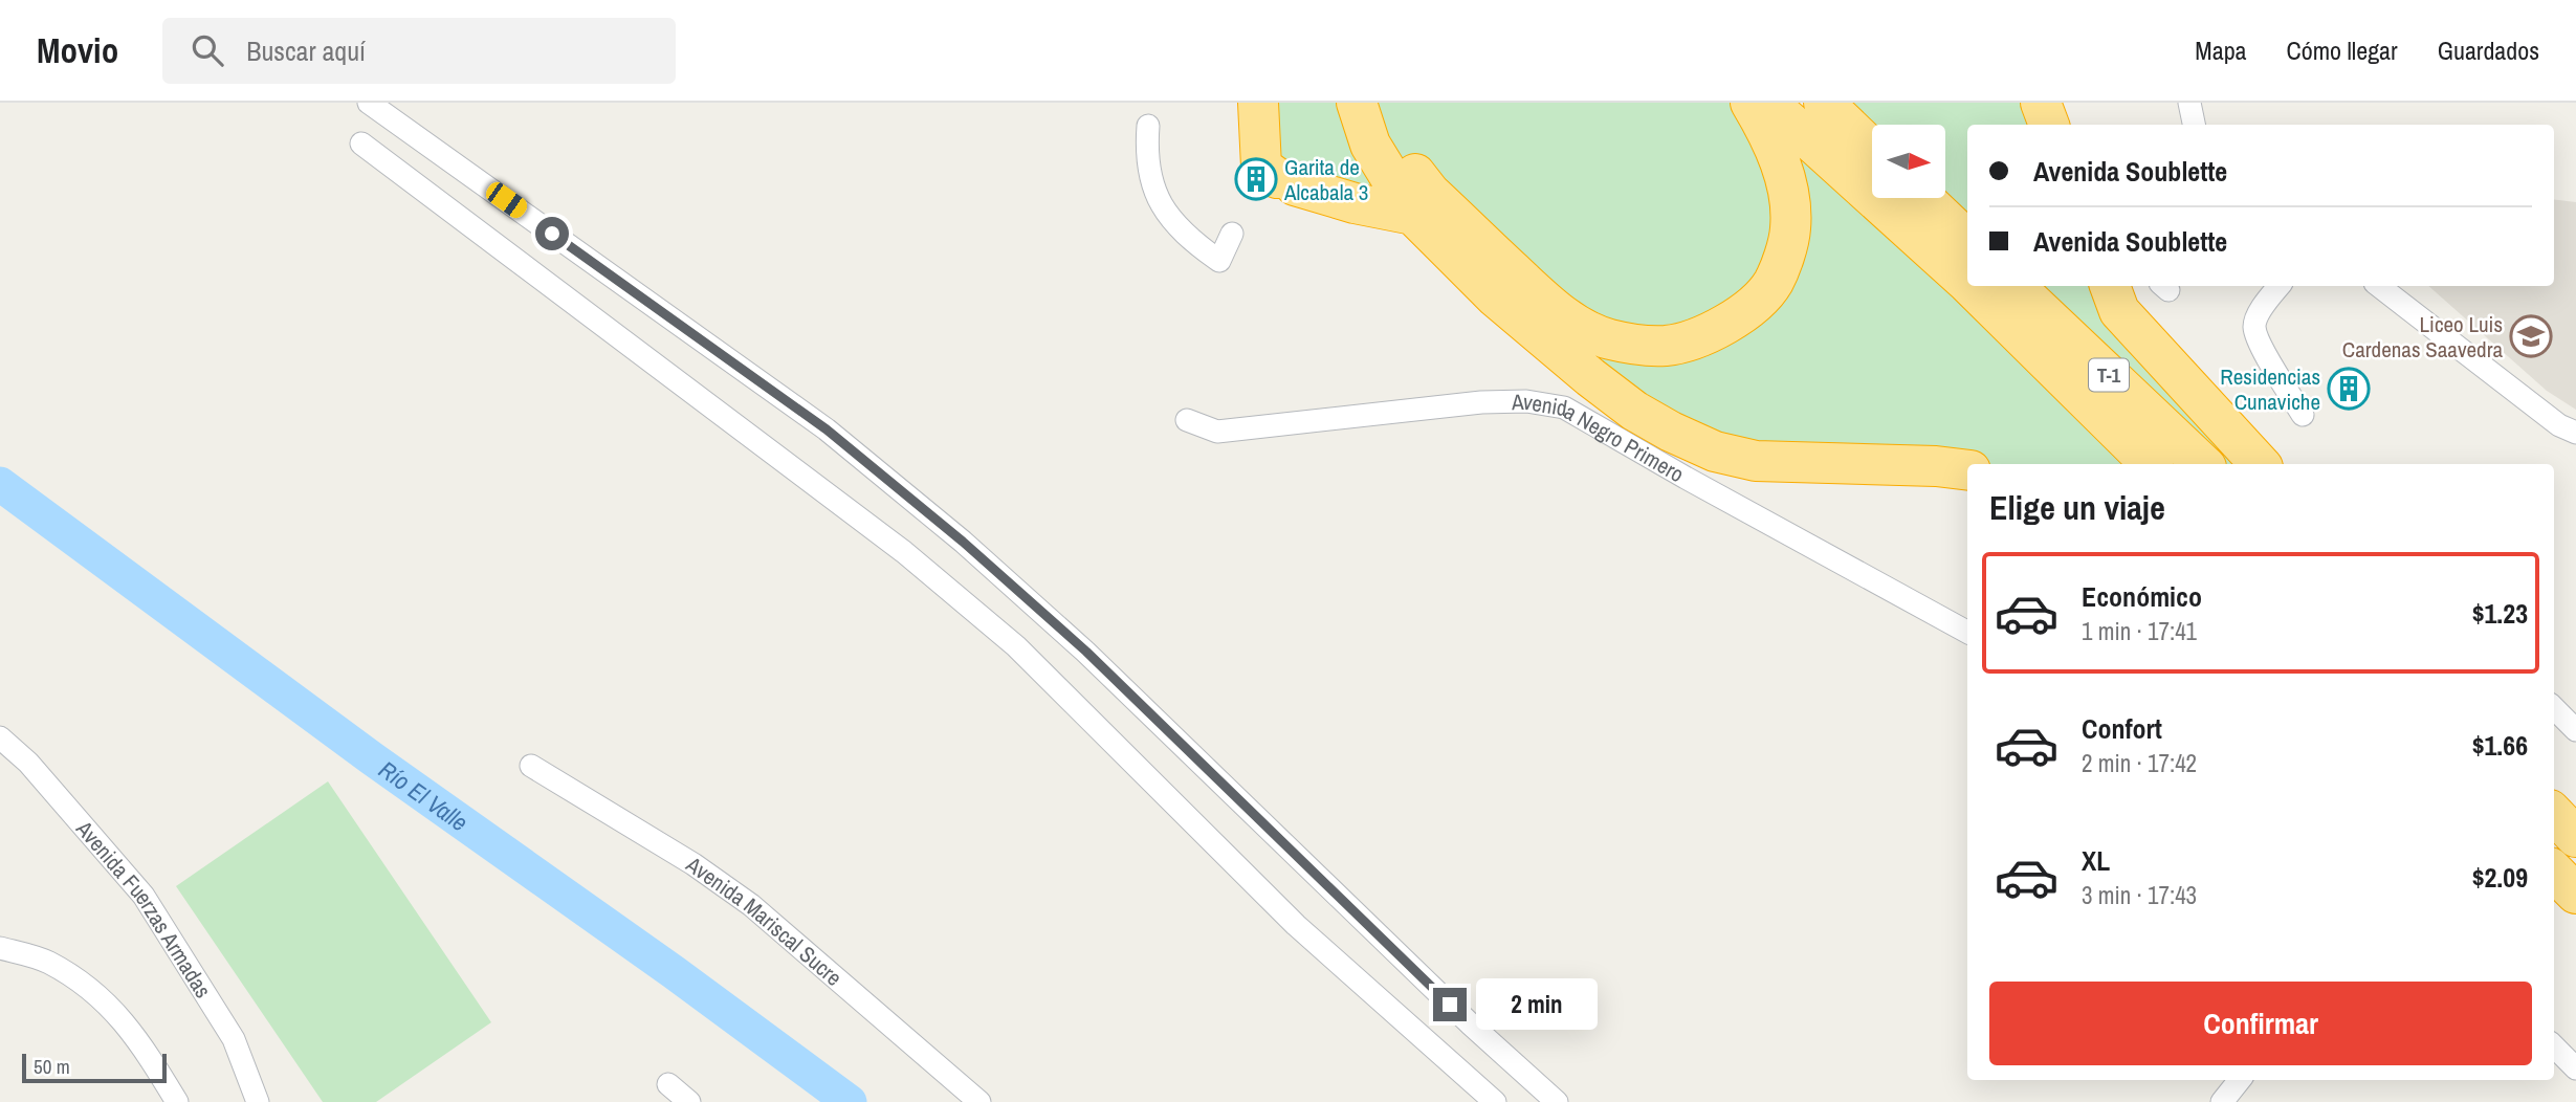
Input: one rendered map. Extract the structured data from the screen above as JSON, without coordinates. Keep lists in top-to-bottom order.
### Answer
{
  "streets": {
    "highway": ["T-1"],
    "street": ["Avenida Negro Primero", "Avenida Fuerzas Armadas", "Avenida Mariscal Sucre"]
  },
  "water": ["Río El Valle"],
  "places": {
    "building": ["Garita de Alcabala 3", "Residencias Cunaviche"],
    "school or university": ["Liceo Luis Cardenas Saavedra"]
  },
  "scale_bar": "50 m",
  "north": "right",
  "page": {
    "header": "Movio",
    "search": "Buscar aquí",
    "nav": ["Mapa", "Cómo llegar", "Guardados"],
    "banner": ["Avenida Soublette", "Avenida Soublette"],
    "heading": "Elige un viaje",
    "list": [
      {
        "name": "Económico",
        "note": "1 min · 17:41",
        "value": "$1.23"
      },
      {
        "name": "Confort",
        "note": "2 min · 17:42",
        "value": "$1.66"
      },
      {
        "name": "XL",
        "note": "3 min · 17:43",
        "value": "$2.09"
      }
    ],
    "buttons": "Confirmar",
    "bubble": "2 min",
    "scale": "50 m"
  }
}
